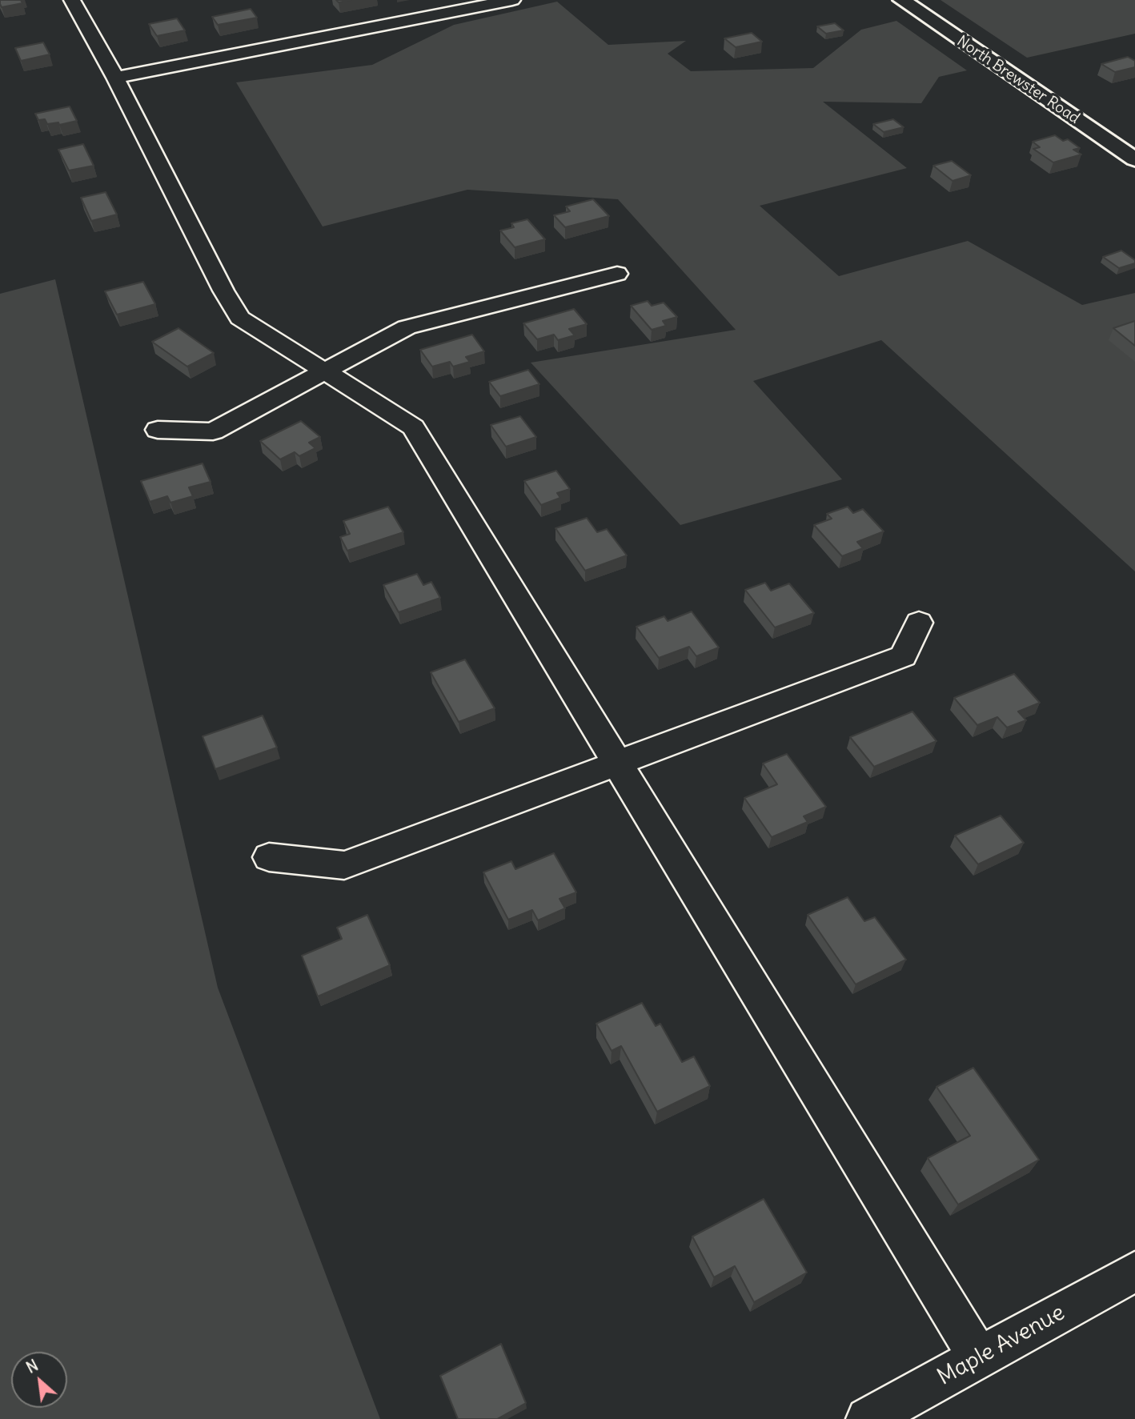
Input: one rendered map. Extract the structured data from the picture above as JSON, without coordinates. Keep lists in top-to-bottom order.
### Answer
{
  "streets": {
    "main road": ["North Brewster Road"],
    "street": ["Maple Avenue"]
  },
  "north": "top left"
}
